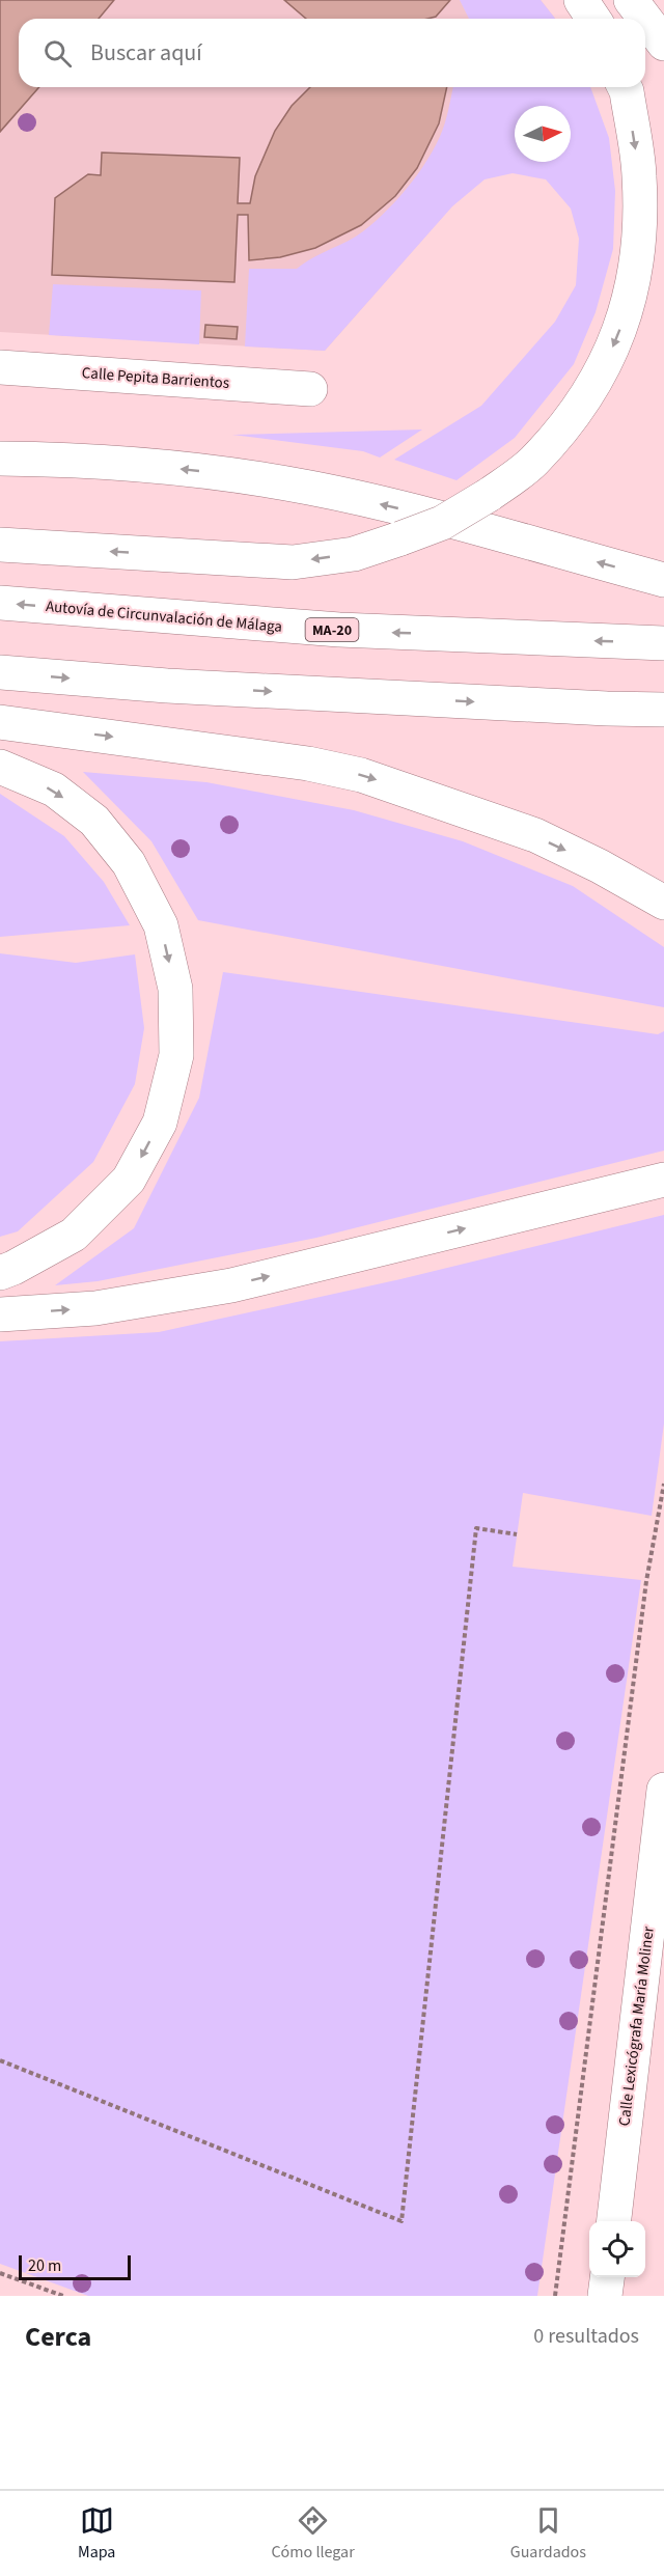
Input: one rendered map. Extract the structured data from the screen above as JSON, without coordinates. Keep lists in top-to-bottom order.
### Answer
{
  "streets": {
    "main road": [
      "Calle Pepita Barrientos",
      "Autovía de Circunvalación de Málaga",
      "MA-20",
      "Calle Lexicógrafa María Moliner"
    ]
  },
  "scale_bar": "20 m",
  "north": "right",
  "page": {
    "search": "Buscar aquí",
    "scale": "20 m",
    "heading": ["Cerca", "0 resultados"],
    "nav": ["Mapa", "Cómo llegar", "Guardados"]
  }
}
